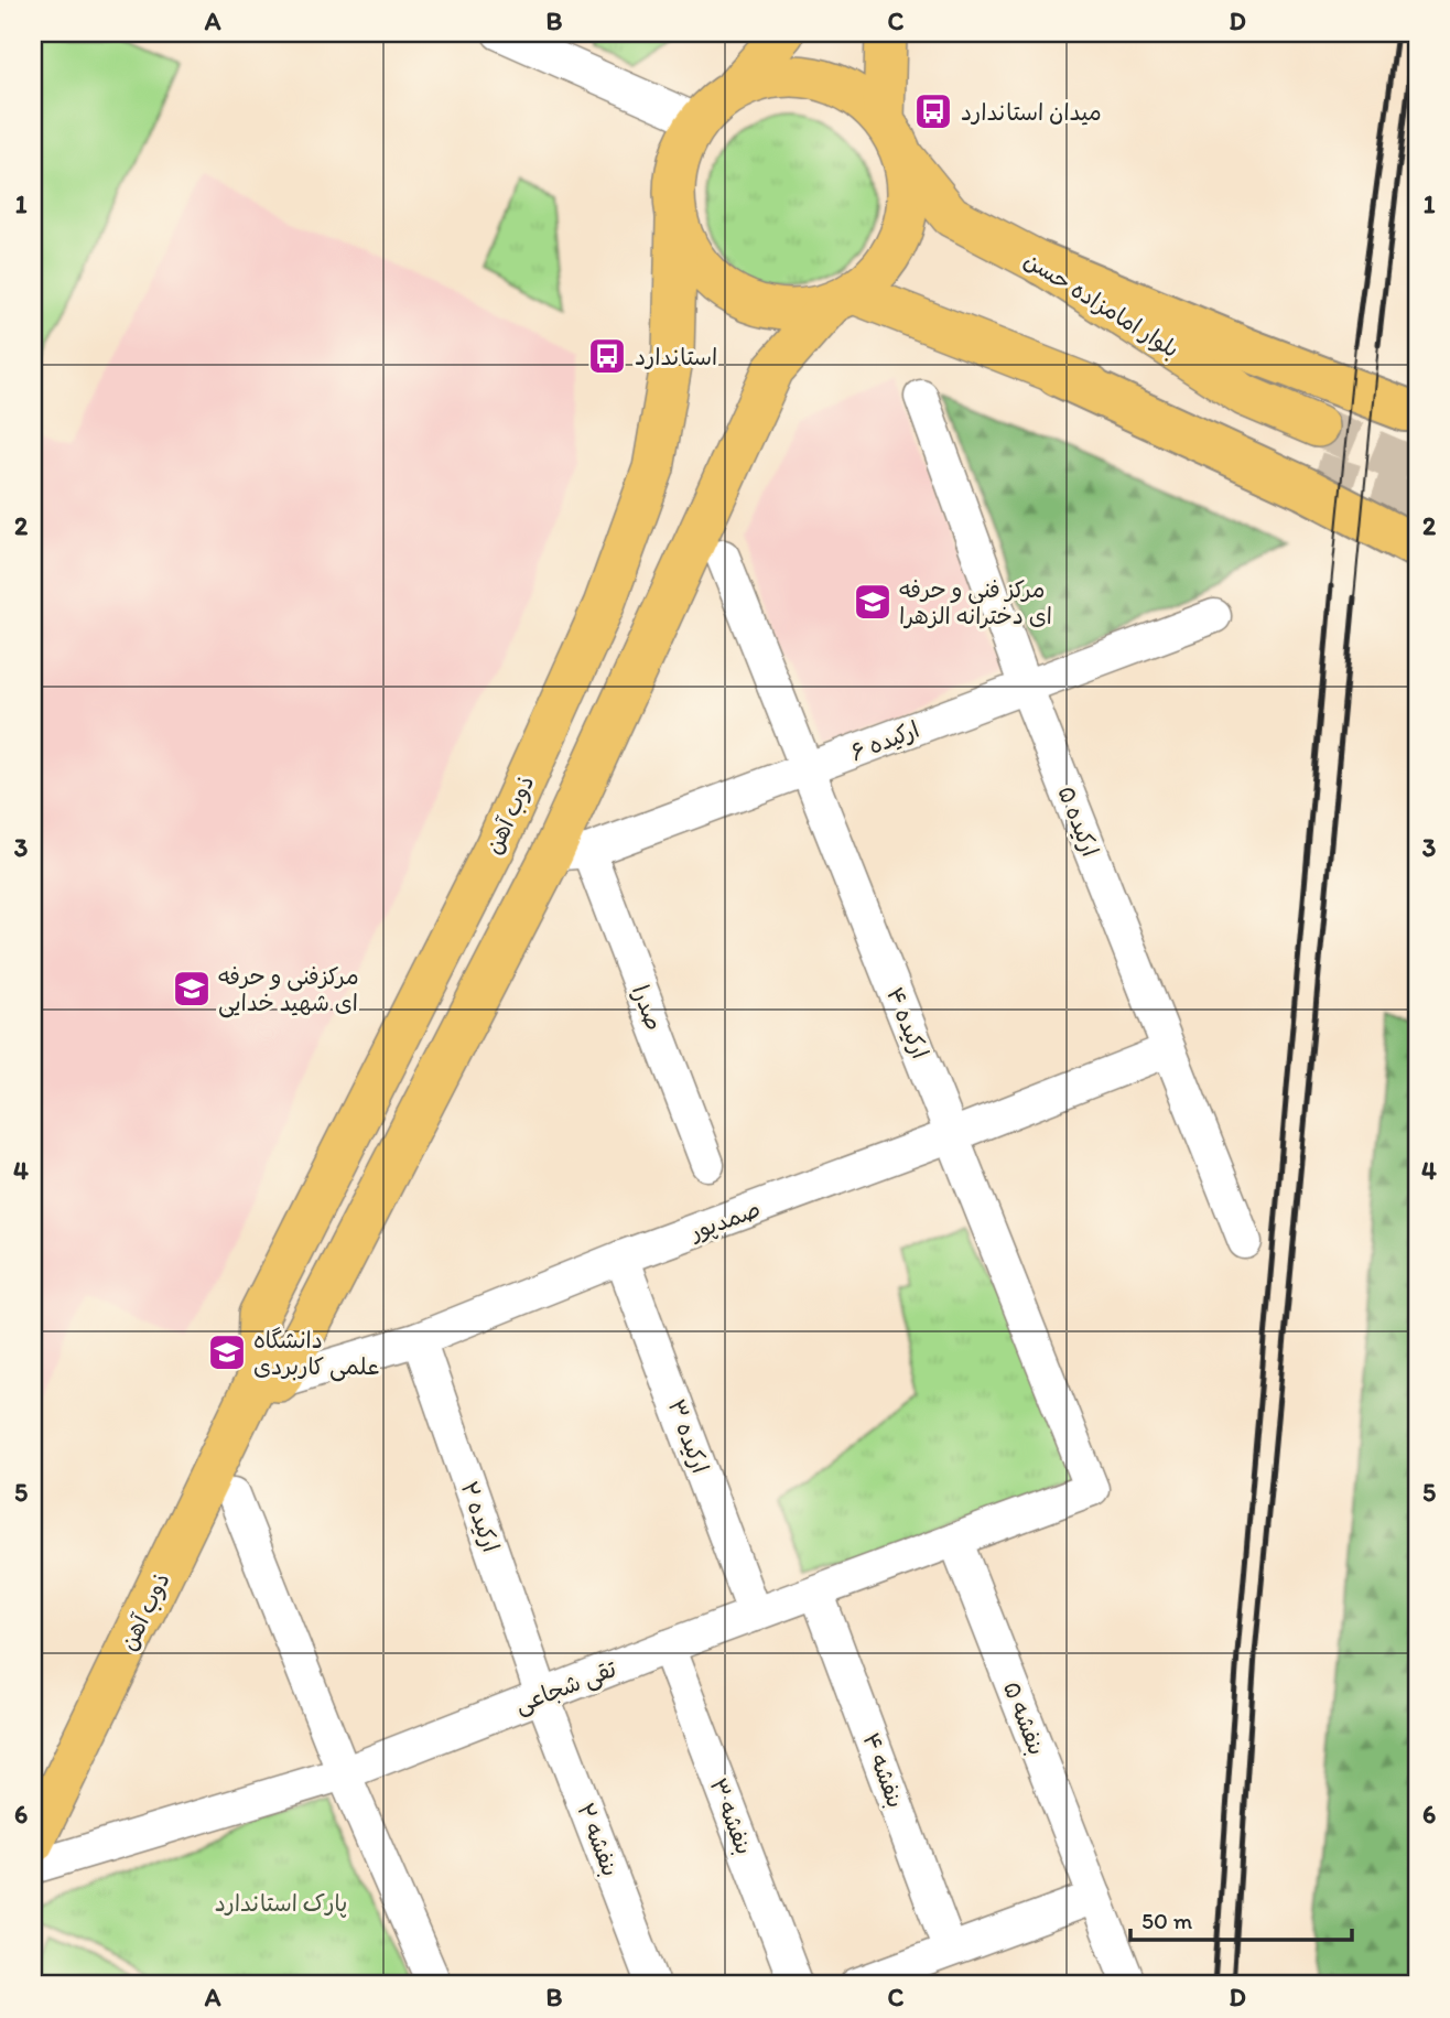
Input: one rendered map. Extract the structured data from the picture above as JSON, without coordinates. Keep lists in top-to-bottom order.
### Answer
{
  "streets": {
    "main road": ["بلوار امامزاده حسن", "ذوب آهن"],
    "street": [
      "ارکیده ۶",
      "ارکیده ۵",
      "صدرا",
      "ارکیده ۴",
      "صمدپور",
      "ارکیده ۳",
      "ارکیده ۲",
      "تقی شجاعی",
      "بنفشه ۵",
      "بنفشه ۴",
      "بنفشه ۳",
      "بنفشه ۲"
    ]
  },
  "crossings": [
    ["بلوار امامزاده حسن", "ذوب آهن"],
    ["ارکیده ۶", "ذوب آهن"],
    ["ارکیده ۶", "ارکیده ۵"],
    ["ارکیده ۶", "صدرا"],
    ["ارکیده ۶", "ارکیده ۴"],
    ["ذوب آهن", "صدرا"],
    ["ذوب آهن", "صمدپور"],
    ["ارکیده ۵", "صمدپور"],
    ["ارکیده ۴", "صمدپور"],
    ["ارکیده ۴", "تقی شجاعی"],
    ["صمدپور", "ارکیده ۳"],
    ["صمدپور", "ارکیده ۲"],
    ["ارکیده ۳", "تقی شجاعی"],
    ["ارکیده ۲", "تقی شجاعی"],
    ["ارکیده ۲", "بنفشه ۲"],
    ["تقی شجاعی", "بنفشه ۵"],
    ["تقی شجاعی", "بنفشه ۴"],
    ["تقی شجاعی", "بنفشه ۳"],
    ["تقی شجاعی", "بنفشه ۲"]
  ],
  "parks": ["پارک استاندارد"],
  "places": {
    "bus stop": ["میدان استاندارد", "استاندارد"],
    "school or university": ["مرکز فنی و حرفه ای دخترانه الزهرا", "مرکزفنی و حرفه ای شهید خدایی", "دانشگاه علمی کاربردی"]
  },
  "scale_bar": "50 m",
  "grid": {
    "columns": [
      "A",
      "B",
      "C",
      "D"
    ],
    "rows": [
      "1",
      "2",
      "3",
      "4",
      "5",
      "6"
    ]
  }
}
